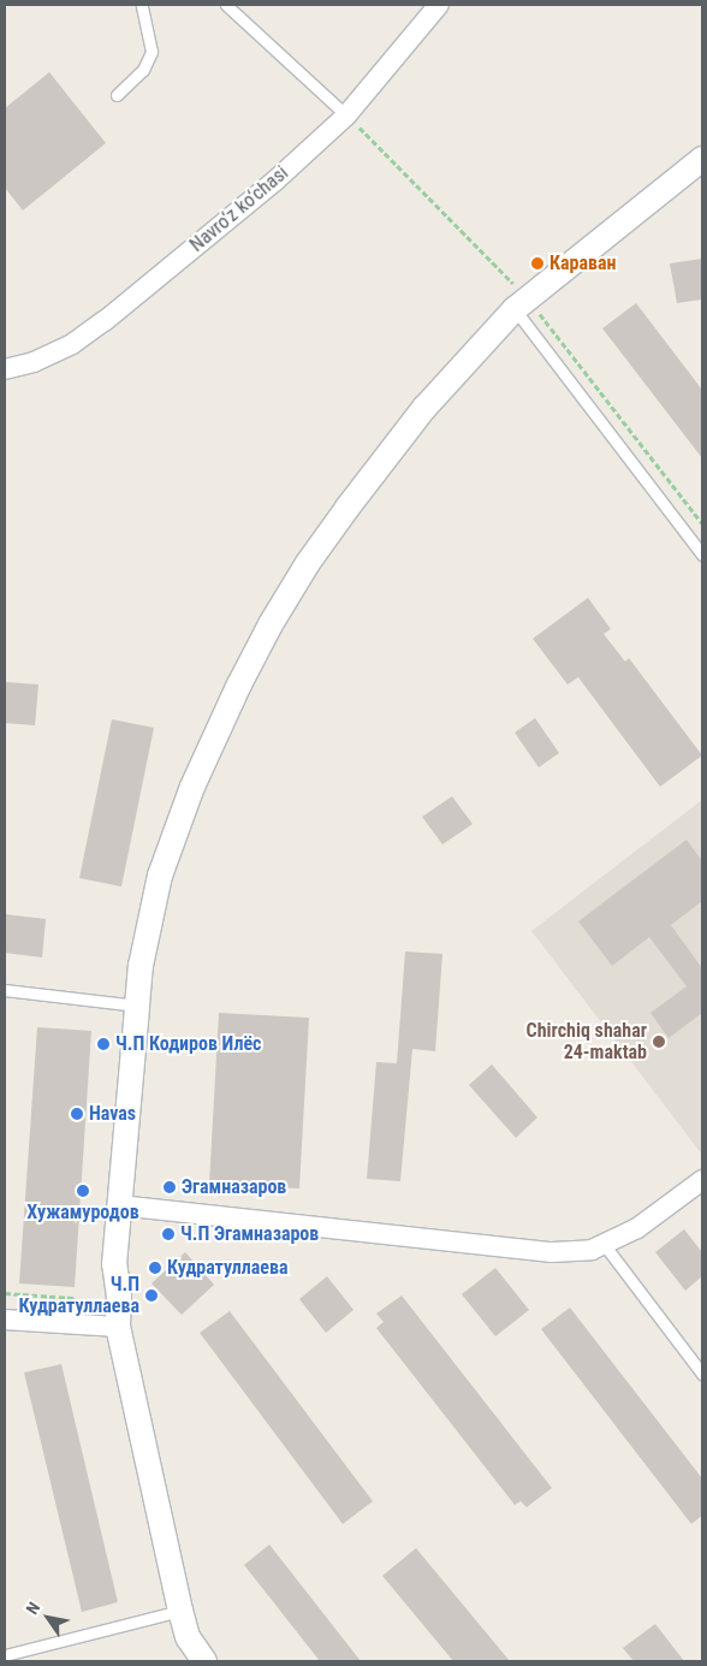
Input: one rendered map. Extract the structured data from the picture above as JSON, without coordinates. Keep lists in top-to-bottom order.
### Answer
{
  "streets": {
    "street": ["Navro‘z ko‘chasi"]
  },
  "places": [
    "Караван",
    "Chirchiq shahar 24-maktab",
    "Ч.П Кодиров Илёс",
    "Havas",
    "Эгамназаров",
    "Хужамуродов",
    "Ч.П Эгамназаров",
    "Кудратуллаева",
    "Ч.П Кудратуллаева"
  ],
  "north": "top left"
}
